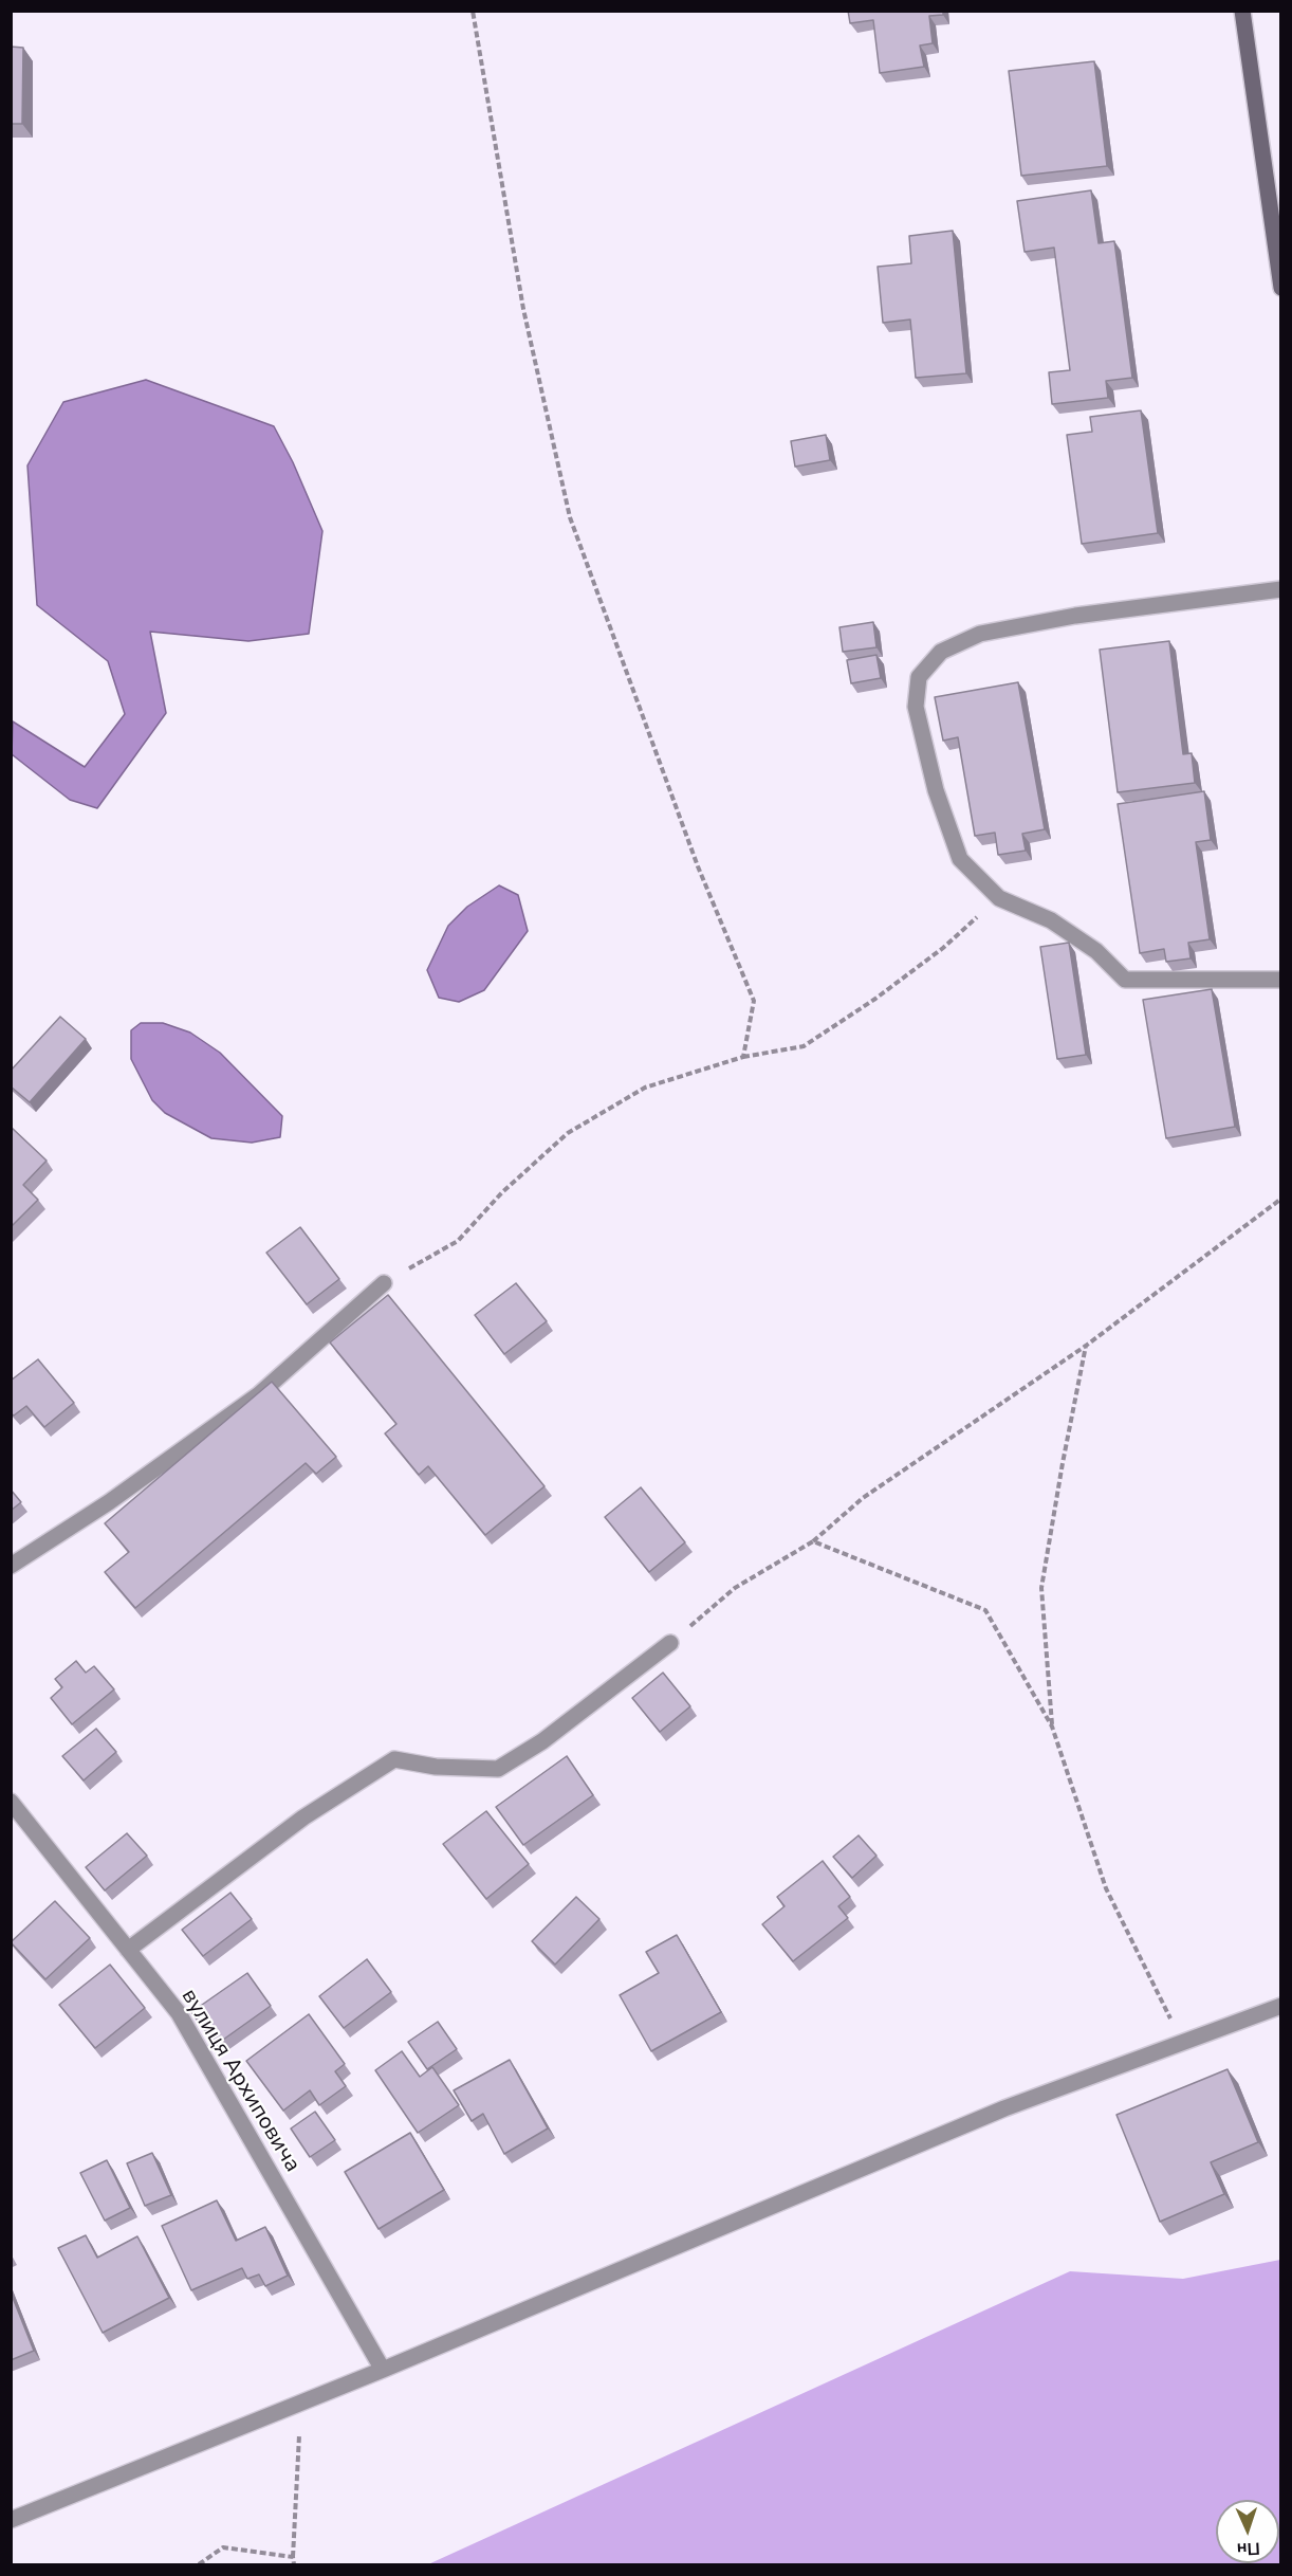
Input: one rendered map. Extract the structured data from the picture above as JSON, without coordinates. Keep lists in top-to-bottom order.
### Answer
{
  "streets": {
    "street": ["вулиця Архиповича"]
  },
  "north": "bottom"
}
